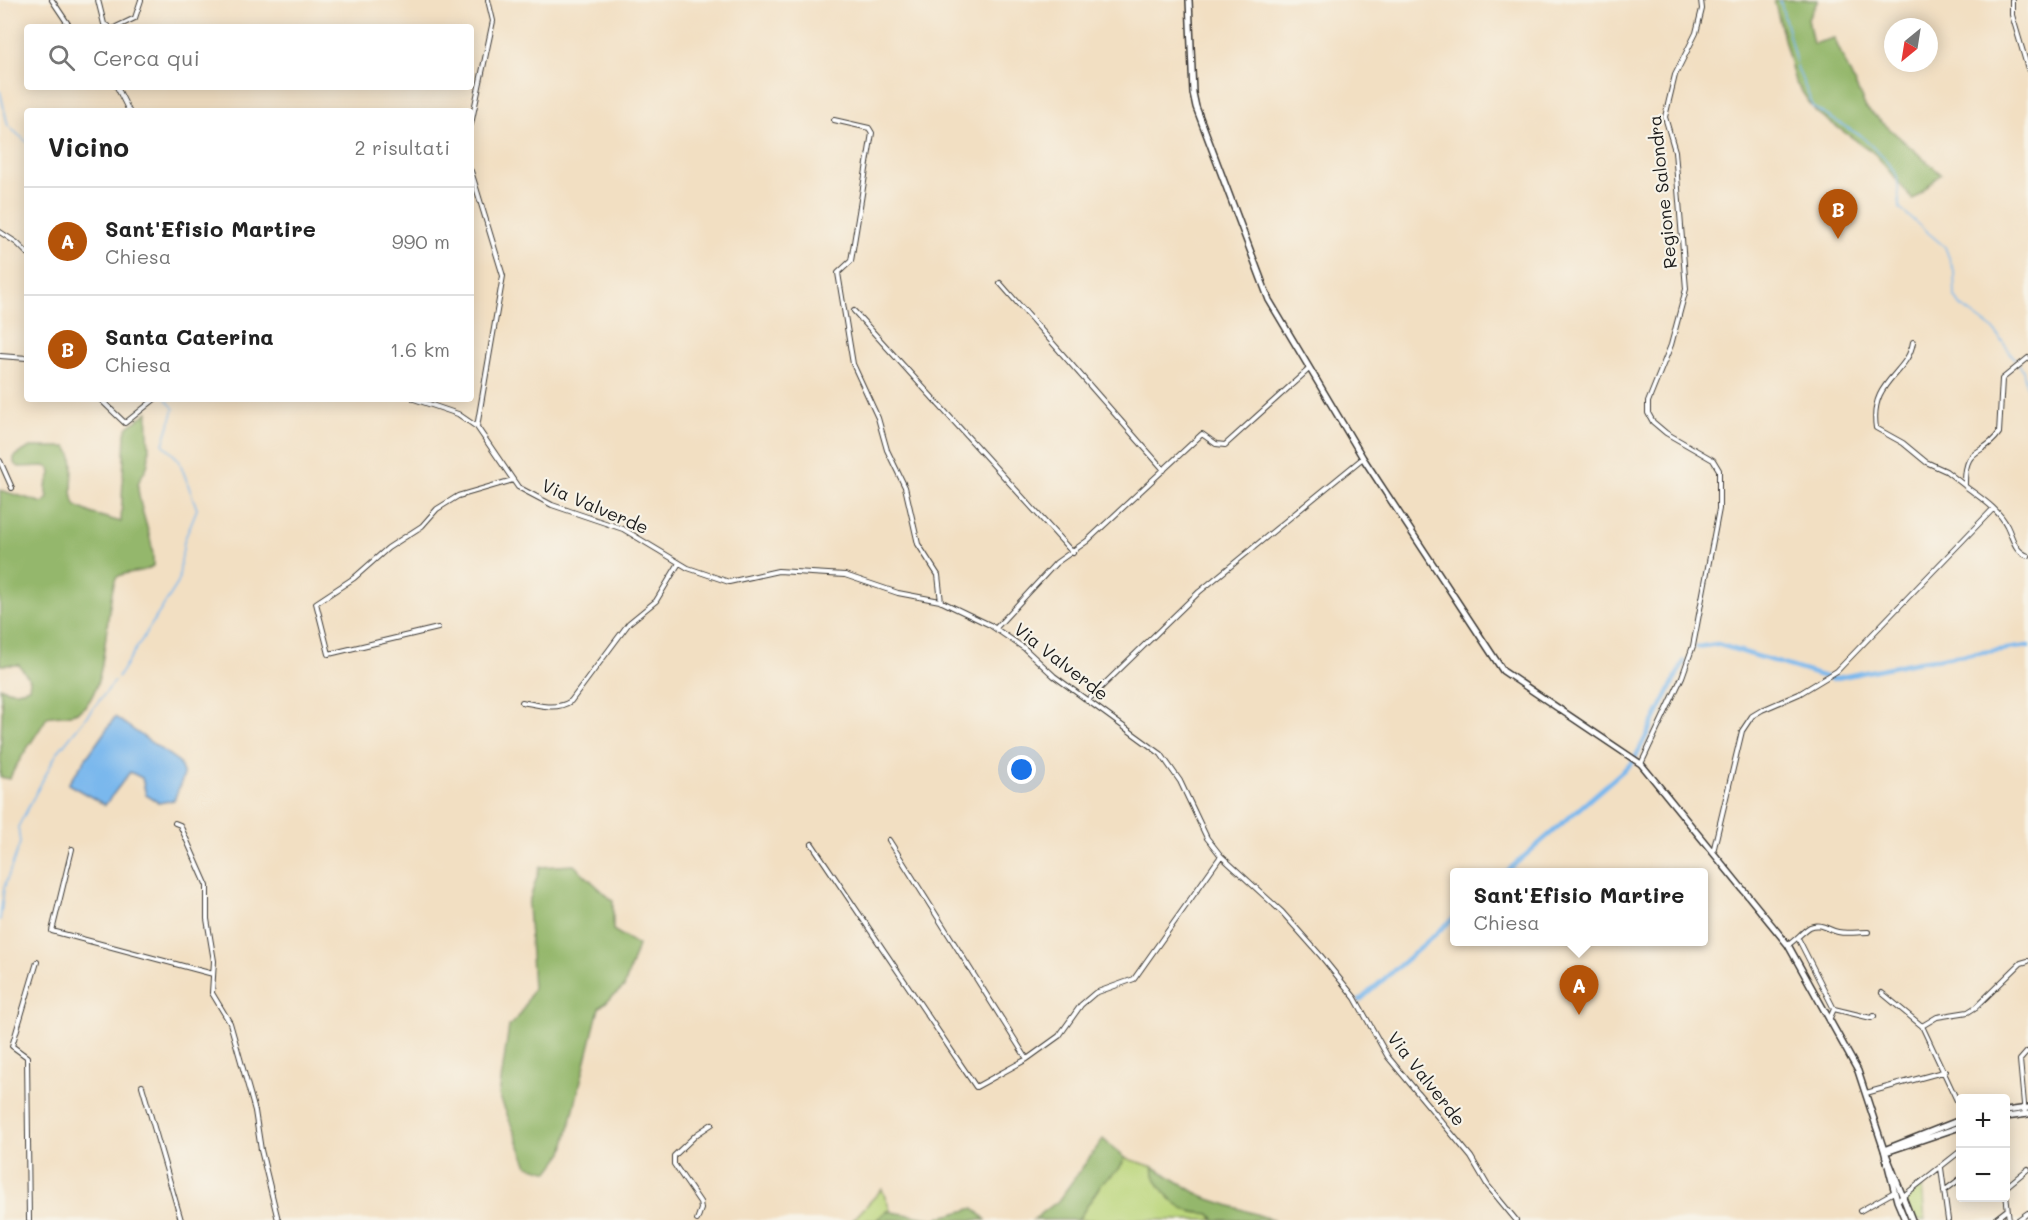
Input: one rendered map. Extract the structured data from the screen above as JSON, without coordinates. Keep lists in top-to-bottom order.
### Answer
{
  "streets": {
    "street": ["Regione Salondra", "Via Valverde"]
  },
  "north": "bottom left",
  "page": {
    "search": "Cerca qui",
    "heading": ["Vicino", "2 risultati"],
    "list": [
      {
        "mark": "A",
        "name": "Sant'Efisio Martire",
        "note": "Chiesa",
        "value": "990 m"
      },
      {
        "mark": "B",
        "name": "Santa Caterina",
        "note": "Chiesa",
        "value": "1.6 km"
      }
    ],
    "pins": ["B", "A"],
    "popup": ["Sant'Efisio Martire", "Chiesa"],
    "map_buttons": ["+", "−"]
  }
}
